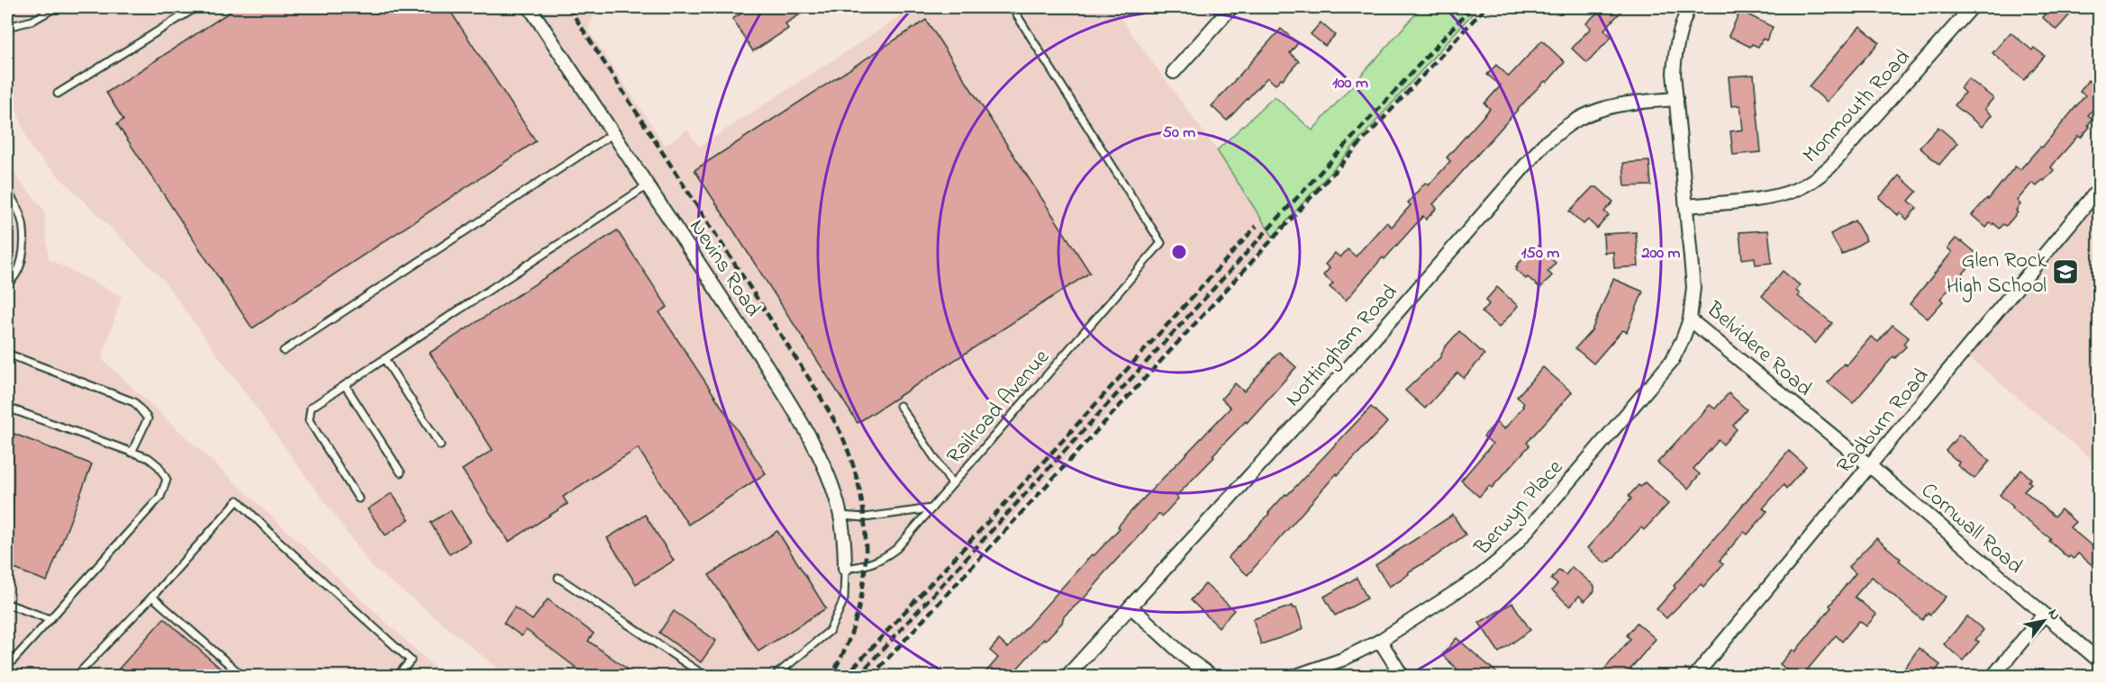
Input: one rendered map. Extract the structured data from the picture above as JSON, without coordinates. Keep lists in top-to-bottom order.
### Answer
{
  "streets": {
    "street": [
      "Monmouth Road",
      "Nevins Road",
      "Nottingham Road",
      "Belvidere Road",
      "Radburn Road",
      "Berwyn Place",
      "Cornwall Road"
    ],
    "lane": ["Railroad Avenue"]
  },
  "crossings": [
    ["Monmouth Road", "Belvidere Road"],
    ["Nevins Road", "Railroad Avenue"],
    ["Nottingham Road", "Belvidere Road"],
    ["Belvidere Road", "Radburn Road"],
    ["Belvidere Road", "Berwyn Place"],
    ["Belvidere Road", "Cornwall Road"],
    ["Radburn Road", "Cornwall Road"]
  ],
  "places": {
    "school or university": ["Glen Rock High School"]
  },
  "north": "top right",
  "rings": [
    "100 m",
    "50 m",
    "150 m",
    "200 m"
  ]
}
